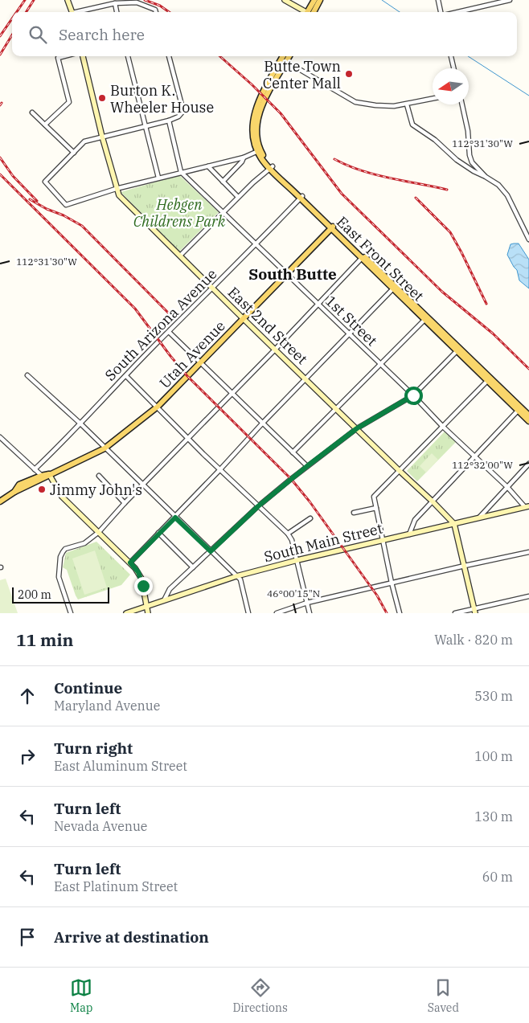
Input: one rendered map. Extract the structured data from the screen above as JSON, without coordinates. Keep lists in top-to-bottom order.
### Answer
{
  "streets": {
    "main road": ["East Front Street", "Utah Avenue"],
    "street": [
      "1st Street",
      "South Arizona Avenue",
      "East 2nd Street",
      "South Main Street"
    ]
  },
  "crossings": [
    ["East Front Street", "South Arizona Avenue"],
    ["East Front Street", "Utah Avenue"],
    ["1st Street", "South Arizona Avenue"],
    ["1st Street", "Utah Avenue"],
    ["1st Street", "South Main Street"],
    ["South Arizona Avenue", "East 2nd Street"],
    ["East 2nd Street", "Utah Avenue"],
    ["East 2nd Street", "South Main Street"]
  ],
  "districts": ["South Butte"],
  "parks": ["Hebgen Childrens Park"],
  "places": ["Butte Town Center Mall", "Burton K. Wheeler House", "Jimmy John's"],
  "scale_bar": "200 m",
  "north": "left",
  "page": {
    "search": "Search here",
    "scale": "200 m",
    "heading": ["11 min", "Walk · 820 m"],
    "list": [
      ["Continue", "Maryland Avenue", "530 m"],
      ["Turn right", "East Aluminum Street", "100 m"],
      ["Turn left", "Nevada Avenue", "130 m"],
      ["Turn left", "East Platinum Street", "60 m"],
      "Arrive at destination"
    ],
    "nav": ["Map", "Directions", "Saved"]
  },
  "coordinates": ["112°31'30\"W", "112°32'00\"W", "46°00'15\"N"]
}
